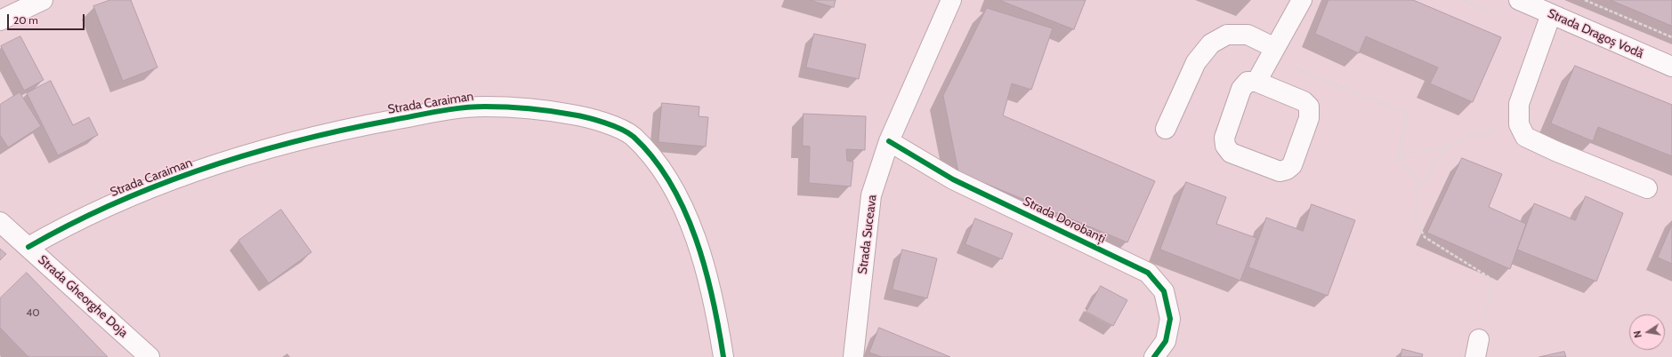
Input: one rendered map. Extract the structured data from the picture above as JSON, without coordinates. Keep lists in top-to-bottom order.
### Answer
{
  "streets": {
    "street": [
      "Strada Dragoș Vodă",
      "Strada Caraiman",
      "Strada Dorobanți",
      "Strada Suceava",
      "Strada Gheorghe Doja"
    ]
  },
  "crossings": [
    ["Strada Caraiman", "Strada Gheorghe Doja"],
    ["Strada Dorobanți", "Strada Suceava"]
  ],
  "house_numbers": ["40"],
  "scale_bar": "20 m",
  "north": "left"
}
